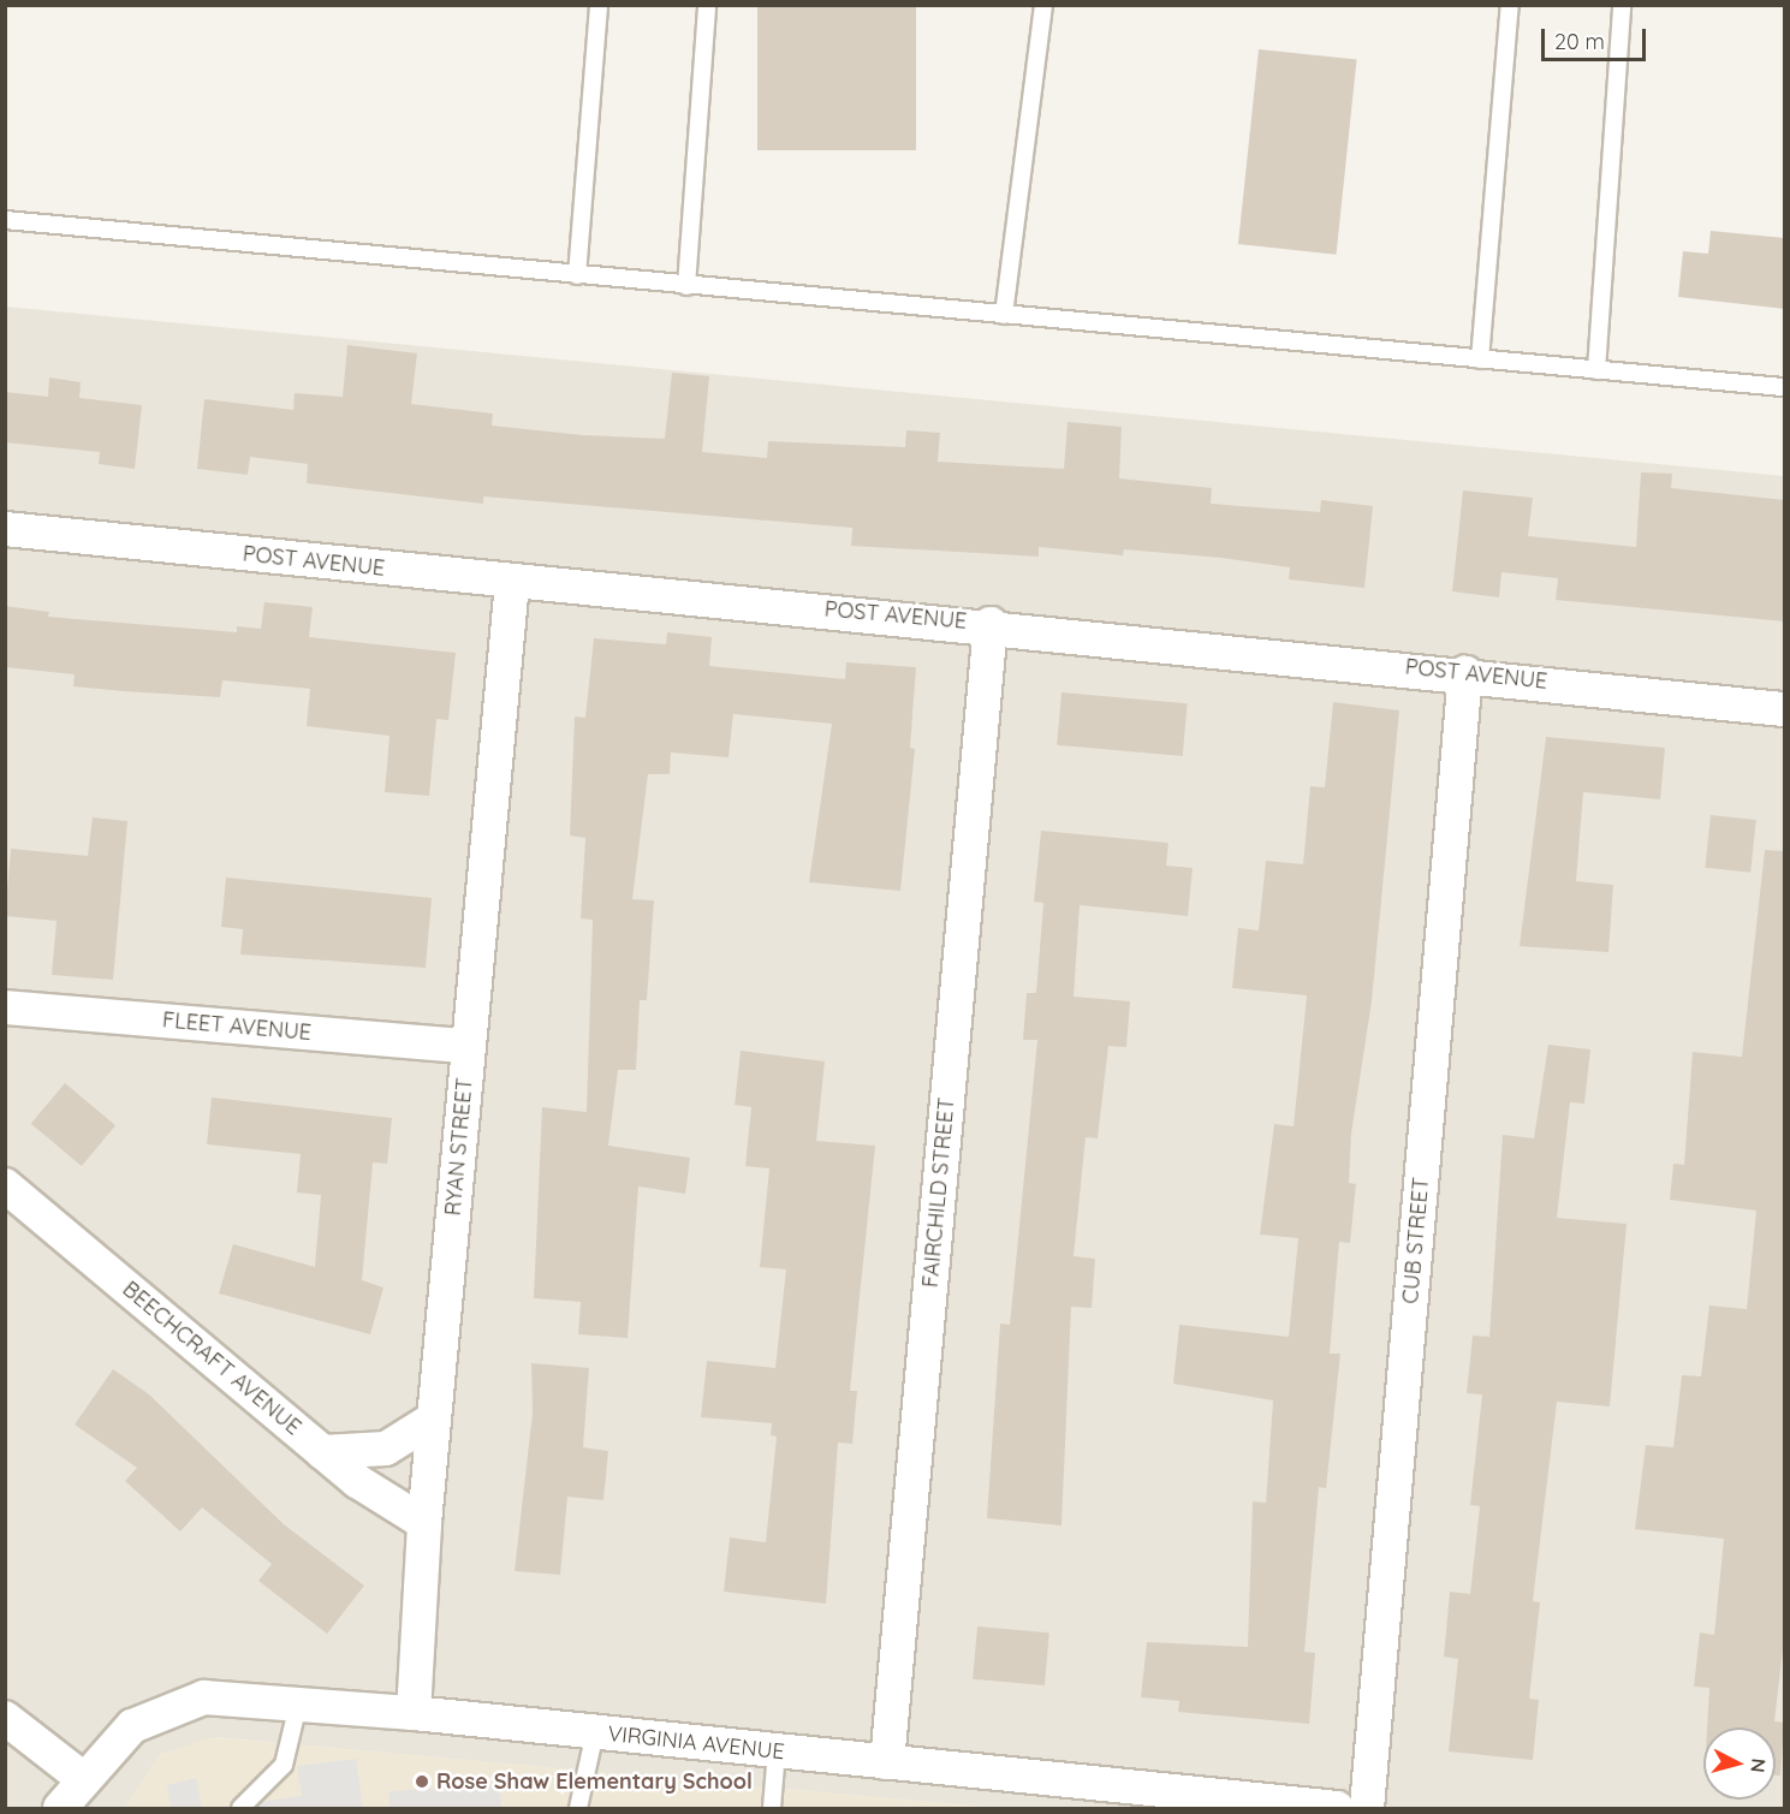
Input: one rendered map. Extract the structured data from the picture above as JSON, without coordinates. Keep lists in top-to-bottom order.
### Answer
{
  "streets": {
    "street": [
      "POST AVENUE",
      "FLEET AVENUE",
      "RYAN STREET",
      "FAIRCHILD STREET",
      "CUB STREET",
      "BEECHCRAFT AVENUE",
      "VIRGINIA AVENUE"
    ]
  },
  "crossings": [
    ["POST AVENUE", "RYAN STREET"],
    ["POST AVENUE", "FAIRCHILD STREET"],
    ["POST AVENUE", "CUB STREET"],
    ["FLEET AVENUE", "RYAN STREET"],
    ["RYAN STREET", "BEECHCRAFT AVENUE"],
    ["RYAN STREET", "VIRGINIA AVENUE"],
    ["FAIRCHILD STREET", "VIRGINIA AVENUE"]
  ],
  "places": ["Rose Shaw Elementary School"],
  "scale_bar": "20 m",
  "north": "right"
}
